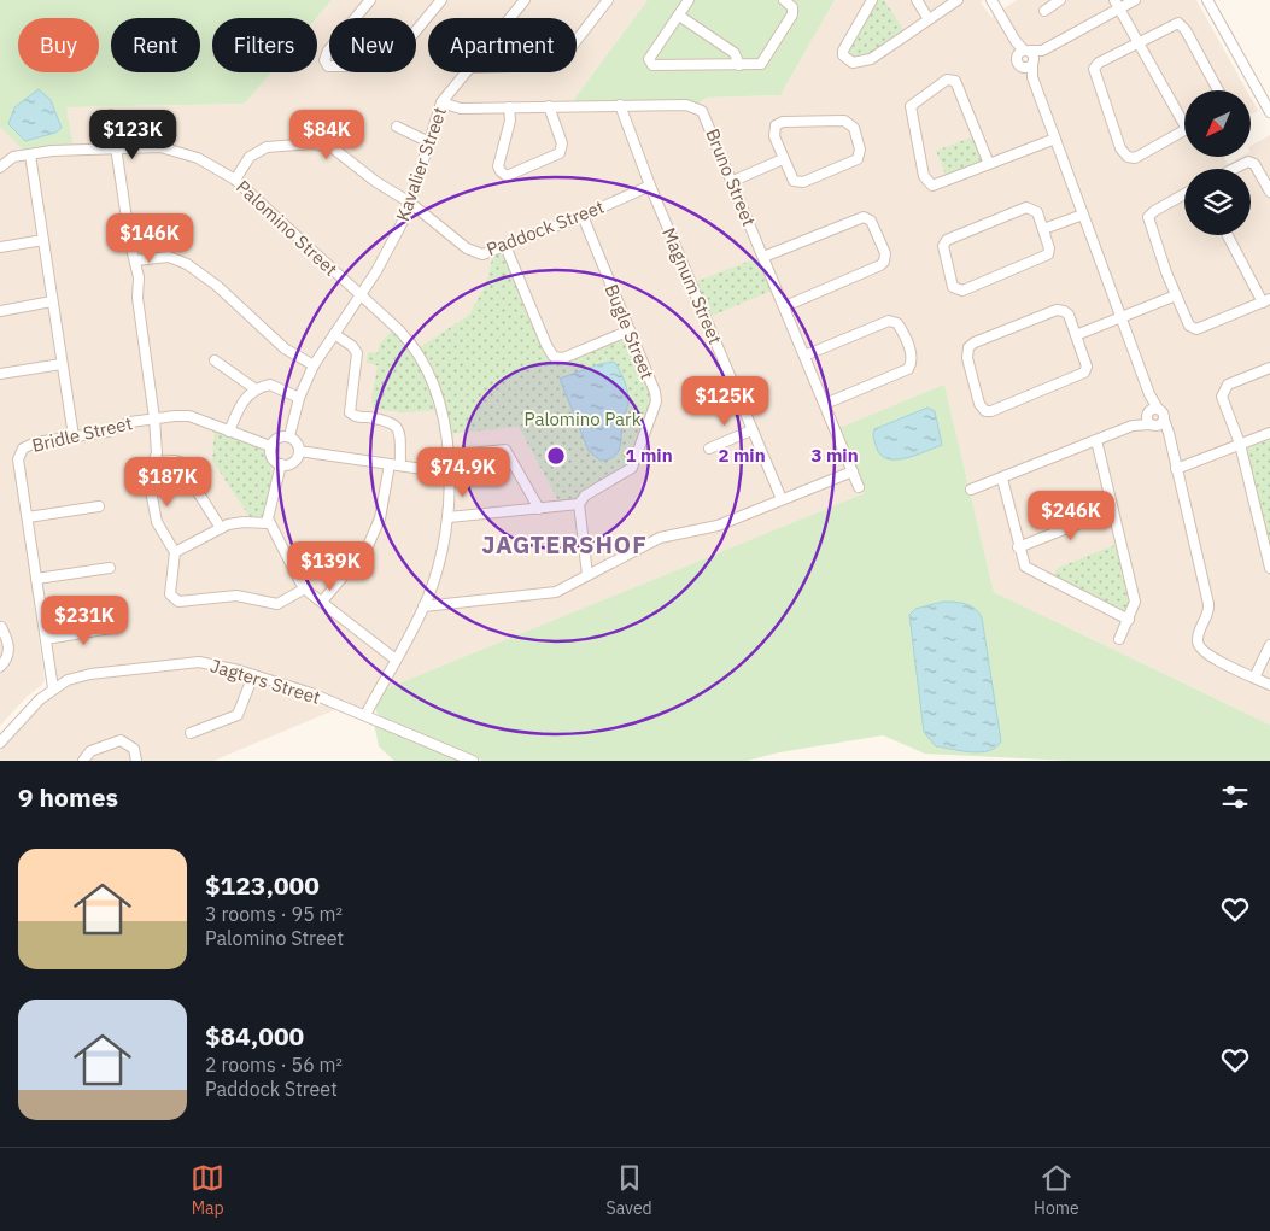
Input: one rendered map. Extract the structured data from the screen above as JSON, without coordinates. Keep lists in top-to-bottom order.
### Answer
{
  "streets": {
    "street": [
      "Kavalier Street",
      "Bruno Street",
      "Palomino Street",
      "Paddock Street",
      "Magnum Street",
      "Bugle Street",
      "Bridle Street",
      "Jagters Street"
    ]
  },
  "crossings": [
    ["Kavalier Street", "Bruno Street"],
    ["Kavalier Street", "Palomino Street"],
    ["Kavalier Street", "Paddock Street"],
    ["Kavalier Street", "Bridle Street"],
    ["Bruno Street", "Magnum Street"],
    ["Palomino Street", "Paddock Street"],
    ["Palomino Street", "Jagters Street"],
    ["Paddock Street", "Magnum Street"],
    ["Paddock Street", "Bugle Street"],
    ["Bridle Street", "Jagters Street"]
  ],
  "districts": ["JAGTERSHOF"],
  "parks": ["Palomino Park"],
  "north": "bottom left",
  "page": {
    "chip": [
      "Buy",
      "Rent",
      "Filters",
      "New",
      "Apartment"
    ],
    "price": [
      "$123K",
      "$84K",
      "$146K",
      "$125K",
      "$74.9K",
      "$187K",
      "$246K",
      "$139K",
      "$231K"
    ],
    "heading": "9 homes",
    "list": [
      {
        "name": "$123,000",
        "note": "3 rooms · 95 m² · Palomino Street"
      },
      {
        "name": "$84,000",
        "note": "2 rooms · 56 m² · Paddock Street"
      }
    ],
    "tabs": ["Map", "Saved", "Home"]
  },
  "rings": ["1 min", "2 min", "3 min"]
}
